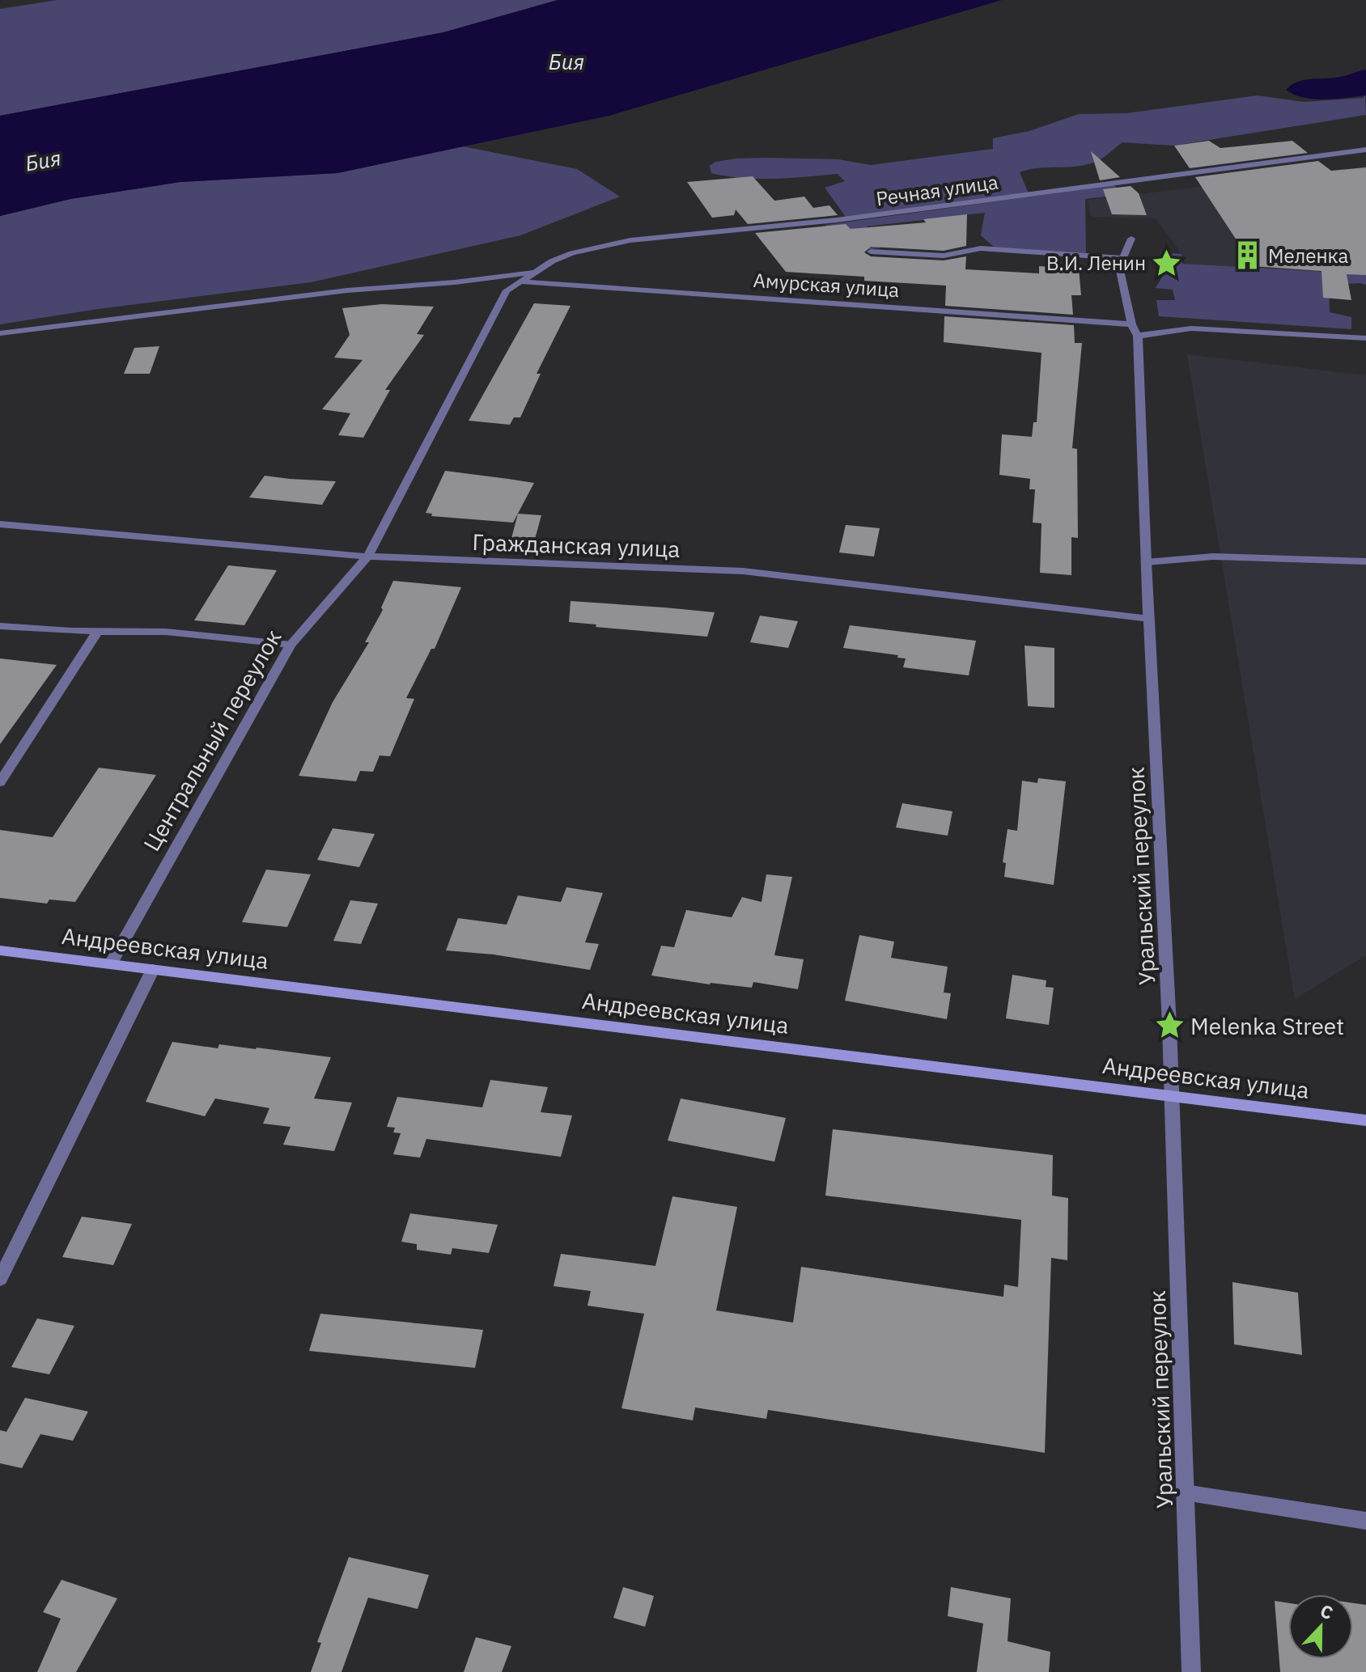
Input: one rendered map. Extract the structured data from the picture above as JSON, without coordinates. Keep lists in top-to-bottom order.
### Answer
{
  "streets": {
    "street": [
      "Речная улица",
      "Амурская улица",
      "Гражданская улица",
      "Центральный переулок",
      "Уральский переулок",
      "Андреевская улица"
    ]
  },
  "crossings": [
    ["Речная улица", "Амурская улица"],
    ["Речная улица", "Центральный переулок"],
    ["Амурская улица", "Центральный переулок"],
    ["Амурская улица", "Уральский переулок"],
    ["Гражданская улица", "Центральный переулок"],
    ["Гражданская улица", "Уральский переулок"],
    ["Центральный переулок", "Андреевская улица"],
    ["Уральский переулок", "Андреевская улица"]
  ],
  "water": ["Бия"],
  "places": {
    "building": ["Меленка"],
    "place": ["В.И. Ленин", "Melenka Street"]
  },
  "north": "top"
}
